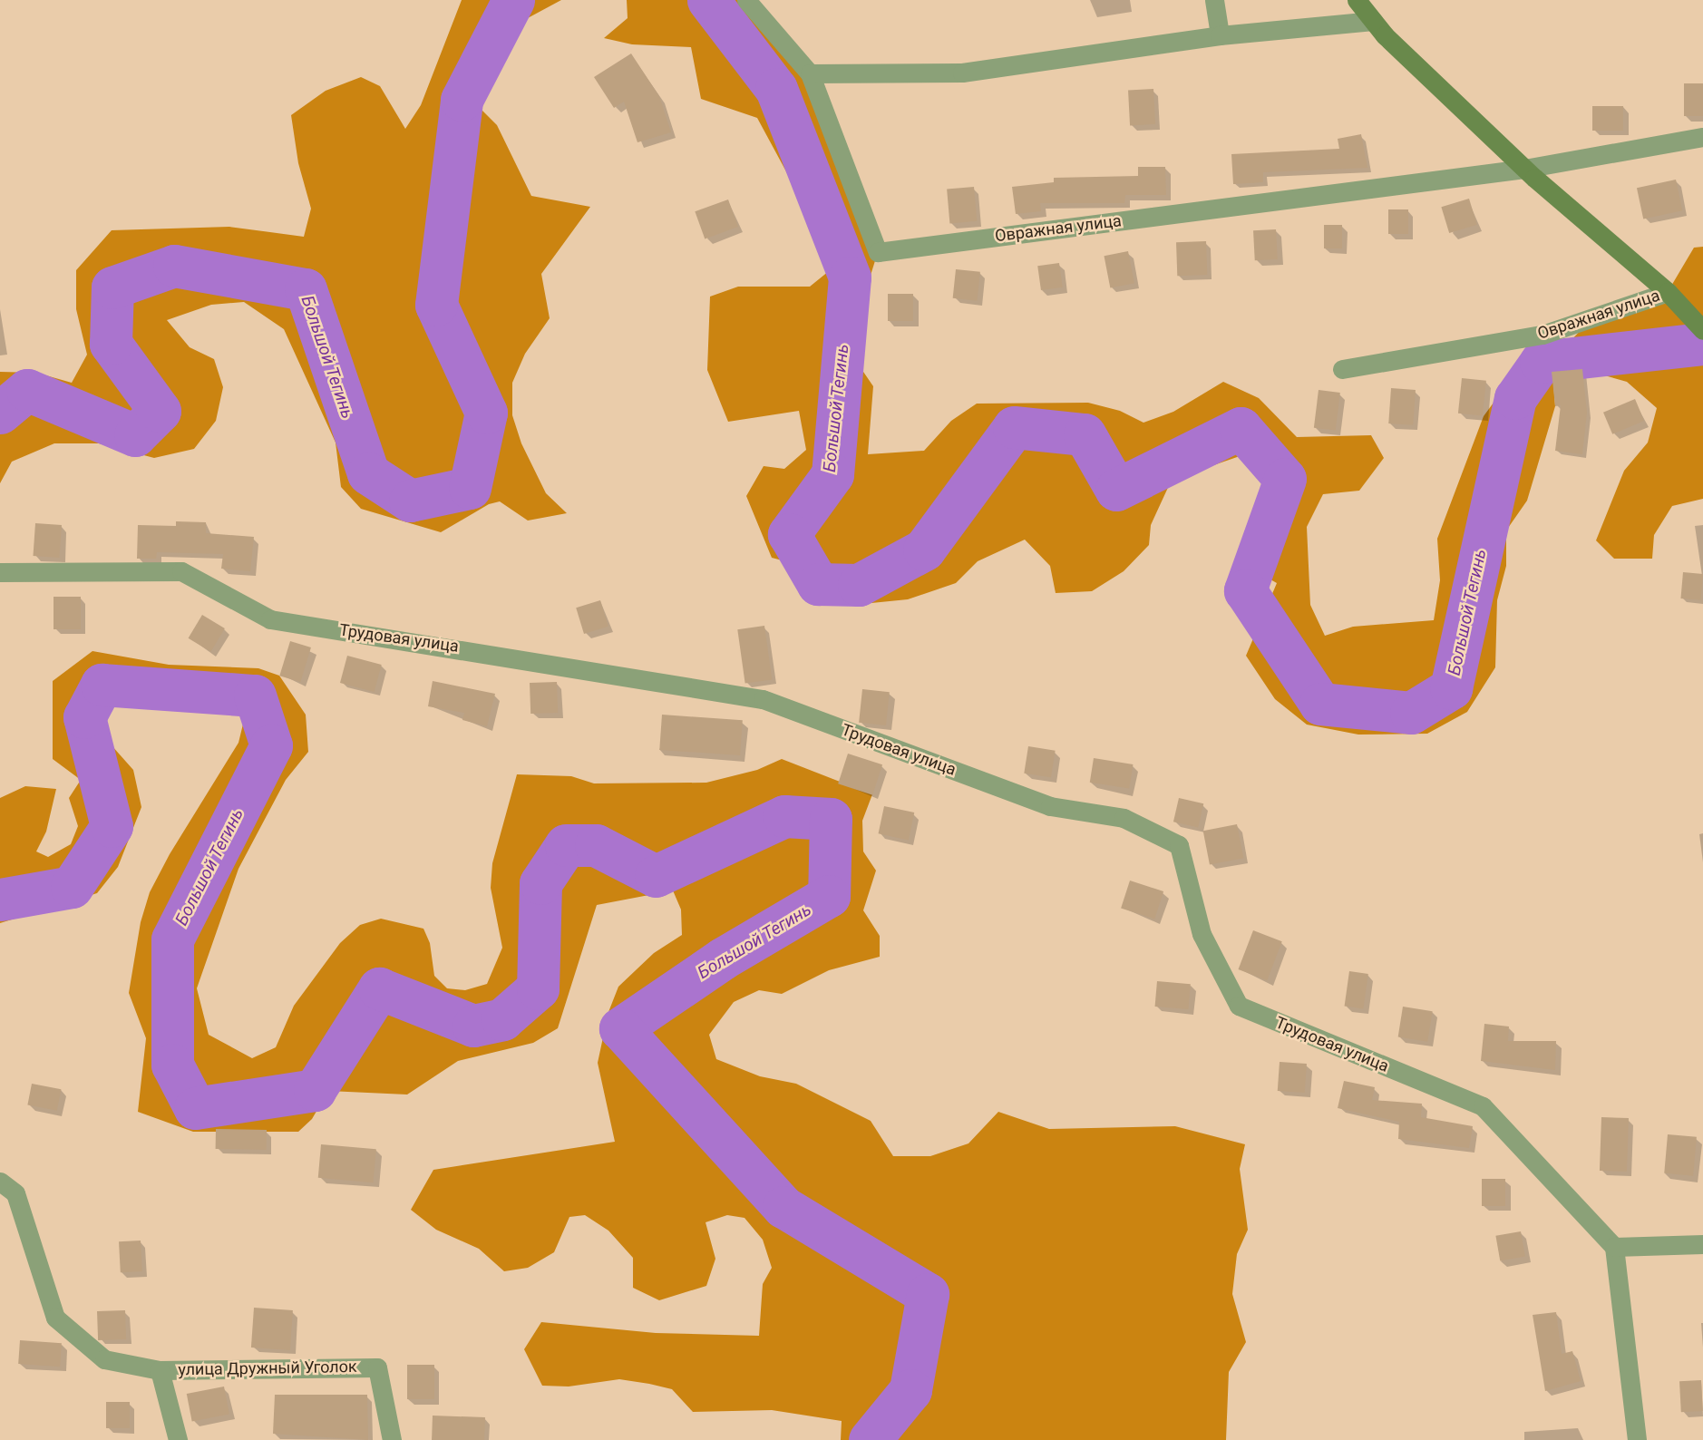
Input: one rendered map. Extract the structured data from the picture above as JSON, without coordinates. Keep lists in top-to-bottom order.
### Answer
{
  "streets": {
    "street": ["Овражная улица", "Трудовая улица", "улица Дружный Уголок"]
  },
  "water": ["Большой Тегинь"]
}
